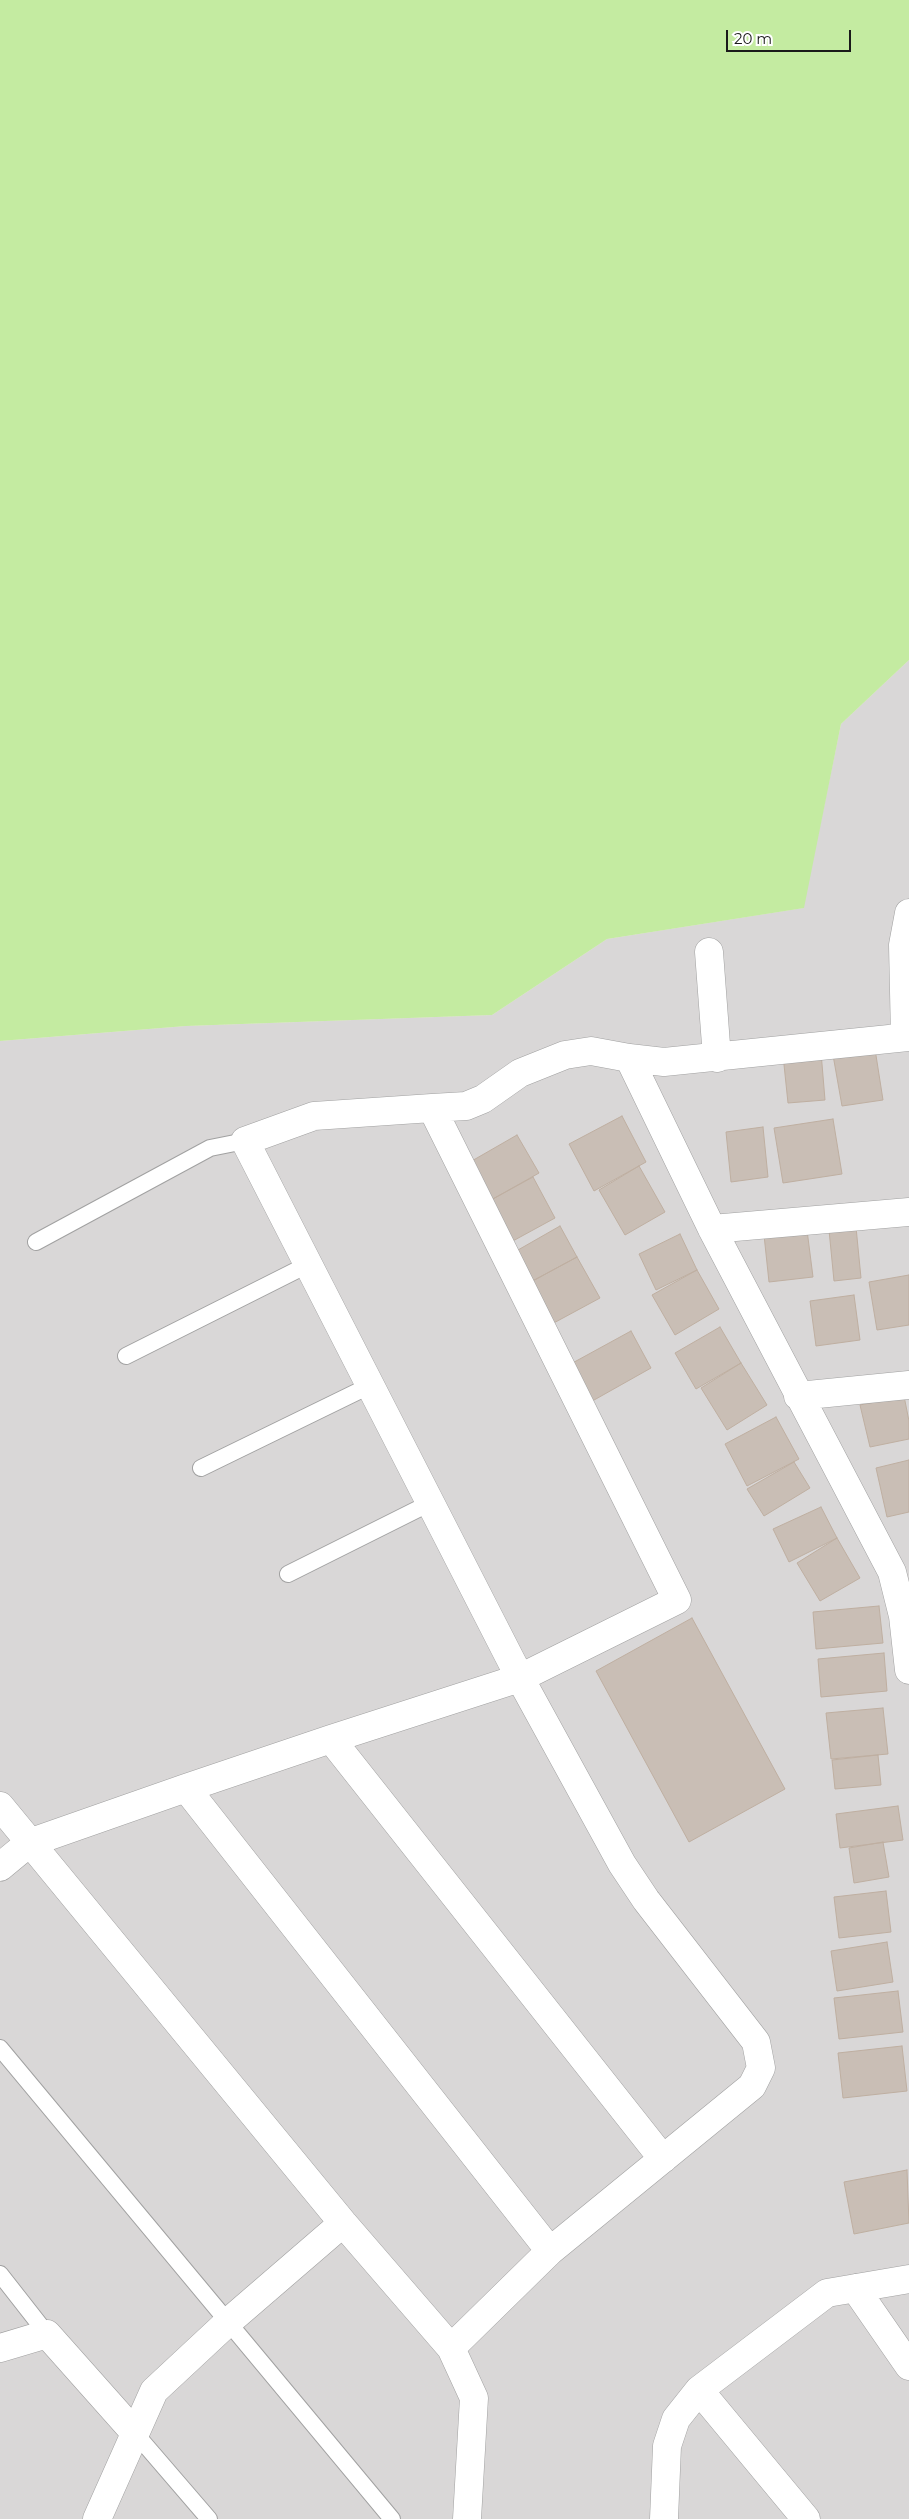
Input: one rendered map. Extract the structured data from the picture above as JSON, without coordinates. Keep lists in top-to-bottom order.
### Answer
{
  "scale_bar": "20 m"
}
